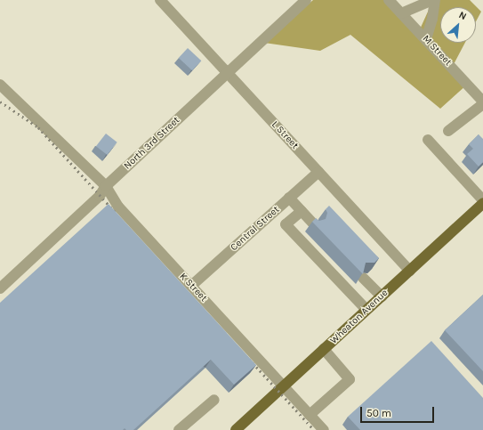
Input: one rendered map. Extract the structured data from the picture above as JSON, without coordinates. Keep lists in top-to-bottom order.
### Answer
{
  "streets": {
    "main road": ["Wheaton Avenue"],
    "street": [
      "M Street",
      "L Street",
      "North 3rd Street",
      "Central Street",
      "K Street"
    ]
  },
  "crossings": [
    ["L Street", "North 3rd Street"],
    ["L Street", "Central Street"],
    ["L Street", "Wheaton Avenue"],
    ["North 3rd Street", "K Street"],
    ["Central Street", "K Street"],
    ["K Street", "Wheaton Avenue"]
  ],
  "scale_bar": "50 m",
  "north": "top right"
}
